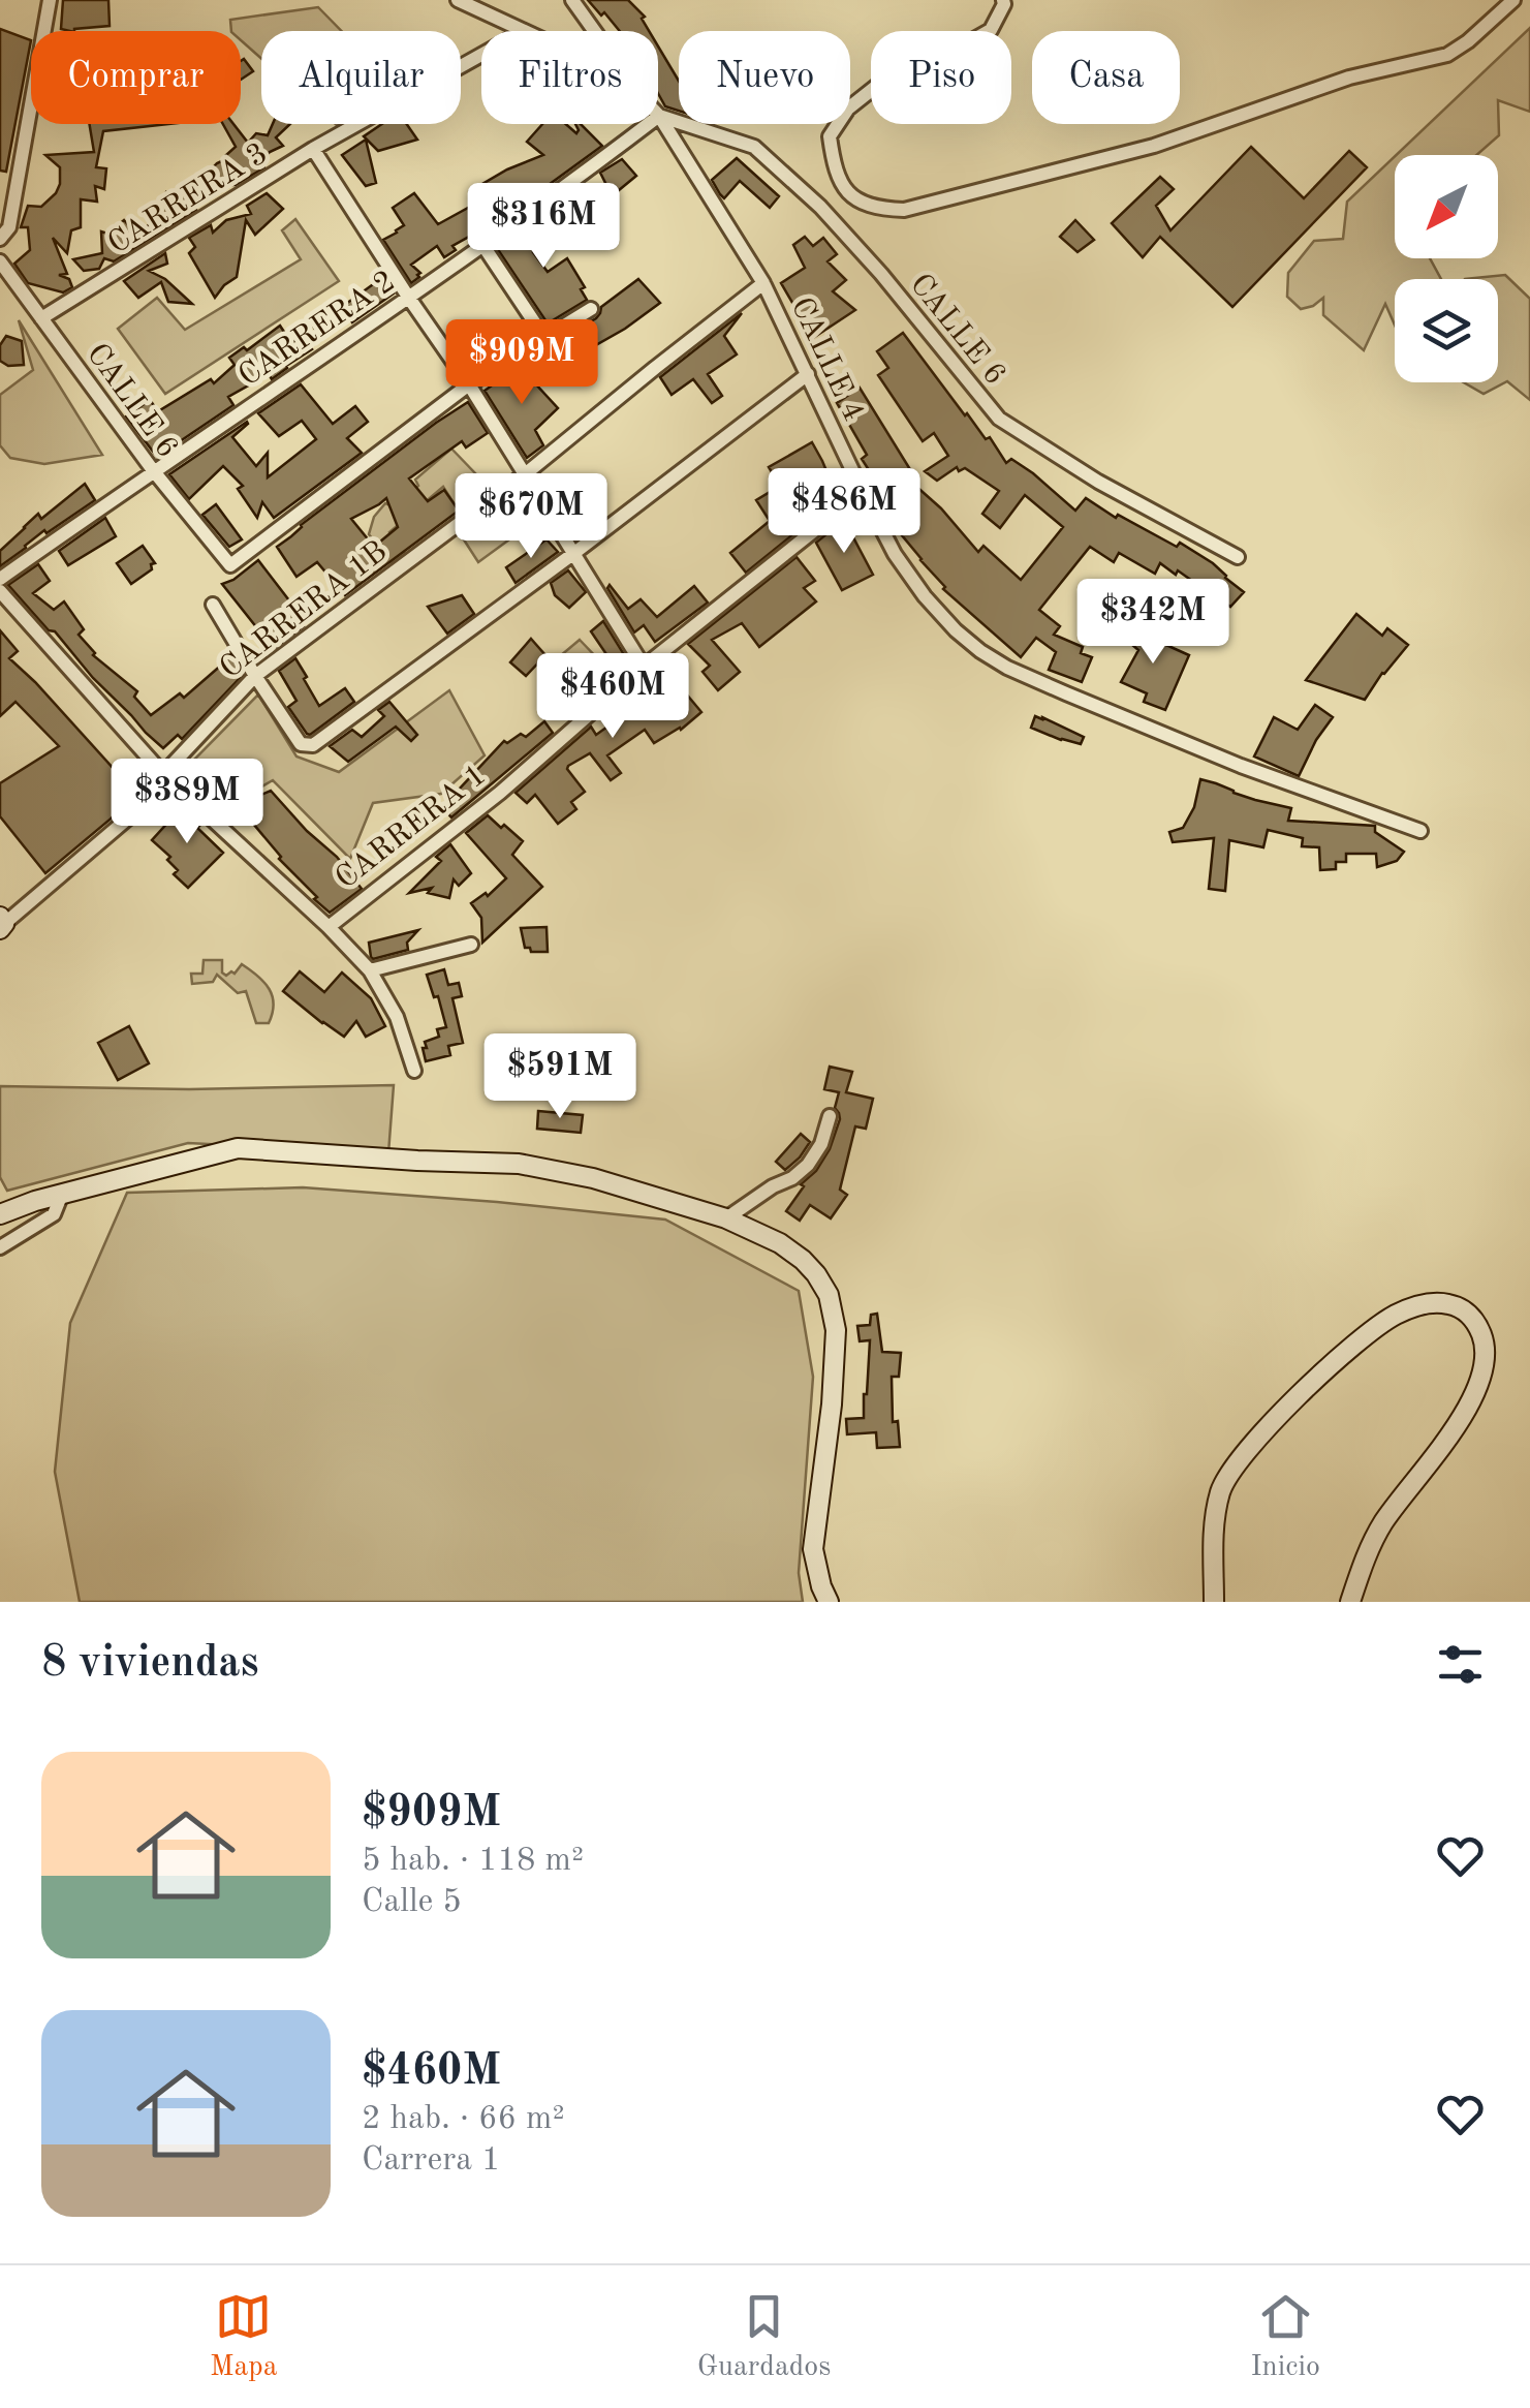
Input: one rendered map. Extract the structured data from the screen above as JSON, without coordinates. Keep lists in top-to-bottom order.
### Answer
{
  "streets": {
    "street": [
      "CARRERA 3",
      "CARRERA 2",
      "CALLE 6",
      "CALLE 4",
      "CARRERA 1B",
      "CARRERA 1"
    ]
  },
  "crossings": [
    ["CARRERA 3", "CALLE 6"],
    ["CARRERA 2", "CALLE 6"],
    ["CARRERA 2", "CALLE 4"],
    ["CALLE 6", "CALLE 4"],
    ["CALLE 4", "CARRERA 1B"],
    ["CALLE 4", "CARRERA 1"]
  ],
  "north": "bottom left",
  "page": {
    "chip": [
      "Comprar",
      "Alquilar",
      "Filtros",
      "Nuevo",
      "Piso",
      "Casa"
    ],
    "price": [
      "$316M",
      "$909M",
      "$486M",
      "$670M",
      "$342M",
      "$460M",
      "$389M",
      "$591M"
    ],
    "heading": "8 viviendas",
    "list": [
      {
        "name": "$909M",
        "note": "5 hab. · 118 m² · Calle 5"
      },
      {
        "name": "$460M",
        "note": "2 hab. · 66 m² · Carrera 1"
      }
    ],
    "tabs": ["Mapa", "Guardados", "Inicio"]
  }
}
